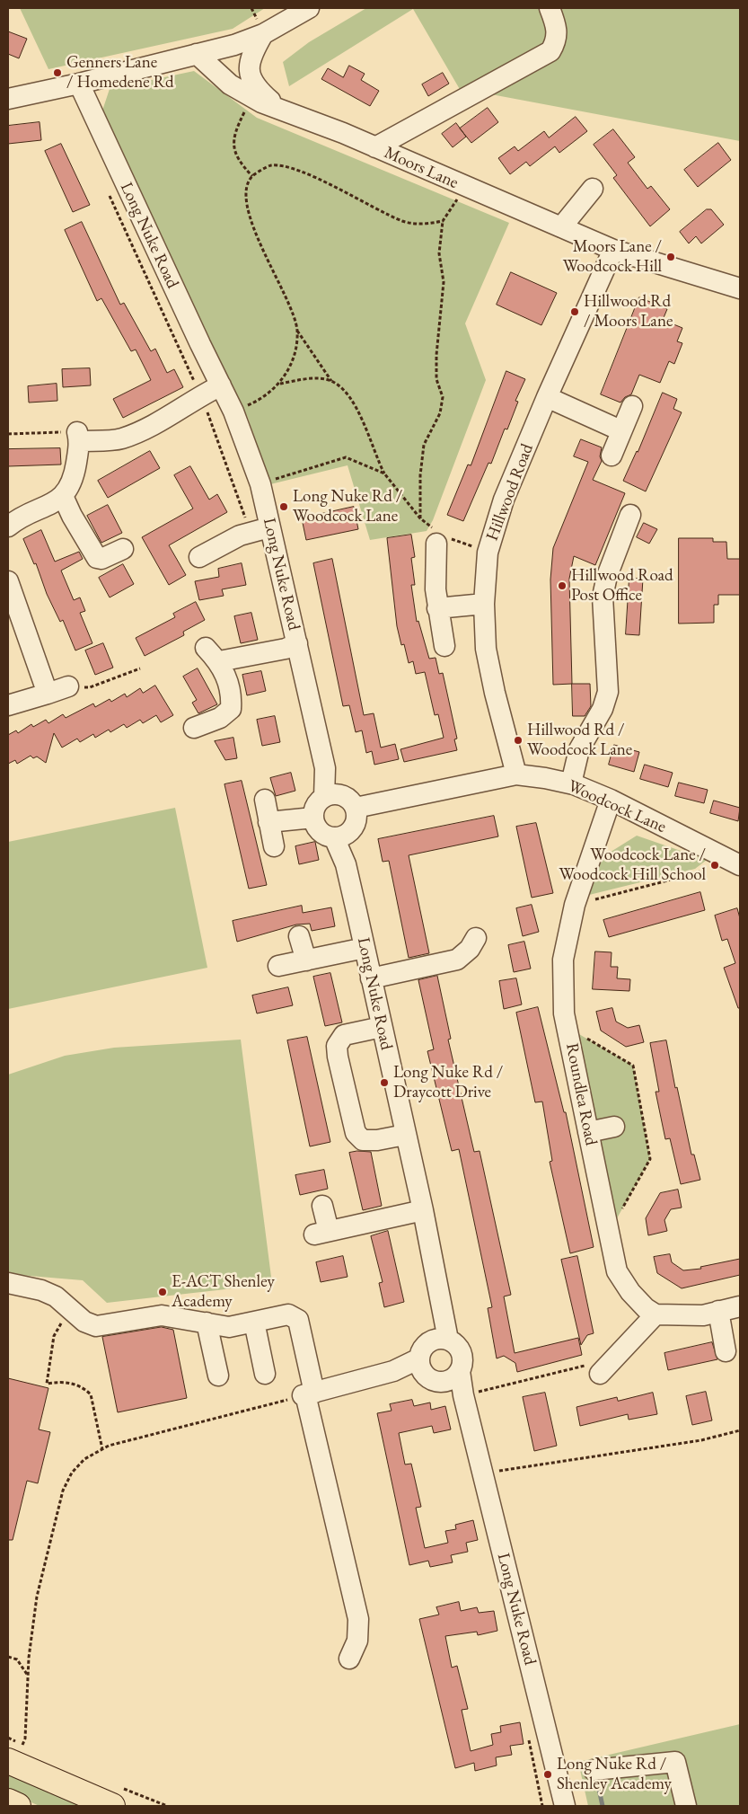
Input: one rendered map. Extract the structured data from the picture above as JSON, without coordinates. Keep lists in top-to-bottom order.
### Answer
{
  "streets": {
    "street": [
      "Moors Lane",
      "Long Nuke Road",
      "Hillwood Road",
      "Woodcock Lane",
      "Roundlea Road"
    ]
  },
  "crossings": [
    ["Moors Lane", "Hillwood Road"],
    ["Long Nuke Road", "Woodcock Lane"],
    ["Hillwood Road", "Woodcock Lane"],
    ["Woodcock Lane", "Roundlea Road"]
  ],
  "places": [
    "Genners Lane / Homedene Rd",
    "Moors Lane / Woodcock Hill",
    "Hillwood Rd / Moors Lane",
    "Long Nuke Rd / Woodcock Lane",
    "Hillwood Road Post Office",
    "Hillwood Rd / Woodcock Lane",
    "Woodcock Lane / Woodcock Hill School",
    "Long Nuke Rd / Draycott Drive",
    "E-ACT Shenley Academy",
    "Long Nuke Rd / Shenley Academy"
  ]
}
